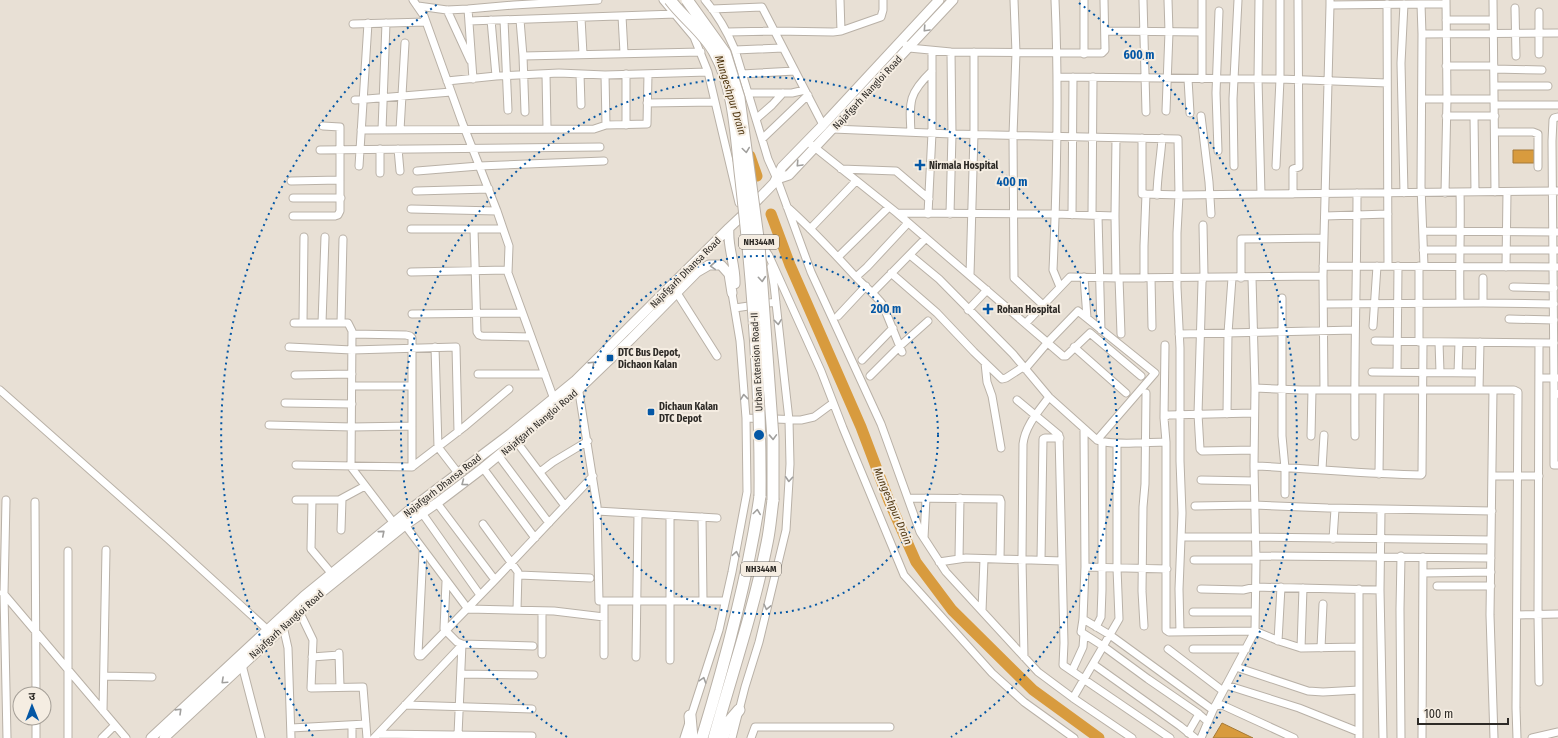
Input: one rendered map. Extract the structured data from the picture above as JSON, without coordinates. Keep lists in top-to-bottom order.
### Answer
{
  "streets": {
    "highway": ["NH344M", "Urban Extension Road-II"],
    "main road": ["Najafgarh Nangloi Road", "Najafgarh Dhansa Road"]
  },
  "crossings": [
    ["Najafgarh Nangloi Road", "Najafgarh Dhansa Road"]
  ],
  "water": ["Mungeshpur Drain"],
  "places": {
    "health": ["Nirmala Hospital", "Rohan Hospital"],
    "transit": ["DTC Bus Depot, Dichaon Kalan", "Dichaun Kalan DTC Depot"]
  },
  "scale_bar": "100 m",
  "north": "top",
  "rings": ["600 m", "400 m", "200 m"]
}
